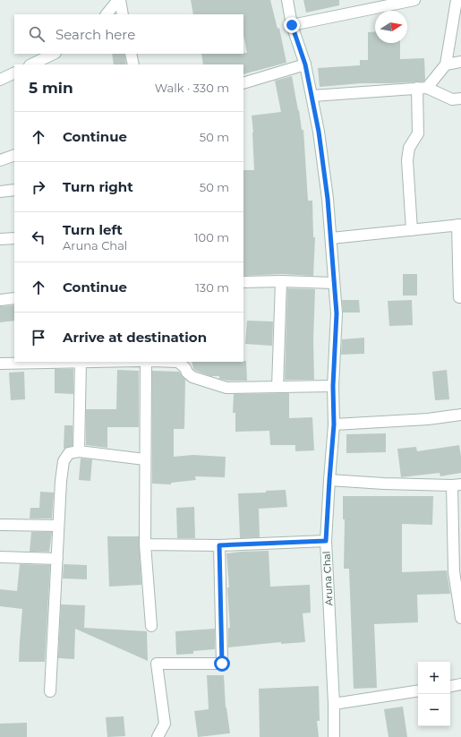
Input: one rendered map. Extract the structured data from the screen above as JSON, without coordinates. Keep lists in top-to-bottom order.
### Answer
{
  "streets": {
    "street": ["Aruna Chal"]
  },
  "north": "right",
  "page": {
    "search": "Search here",
    "heading": ["5 min", "Walk · 330 m"],
    "list": [
      ["Continue", "50 m"],
      ["Turn right", "50 m"],
      ["Turn left", "Aruna Chal", "100 m"],
      ["Continue", "130 m"],
      "Arrive at destination"
    ],
    "map_buttons": ["+", "−"]
  }
}
